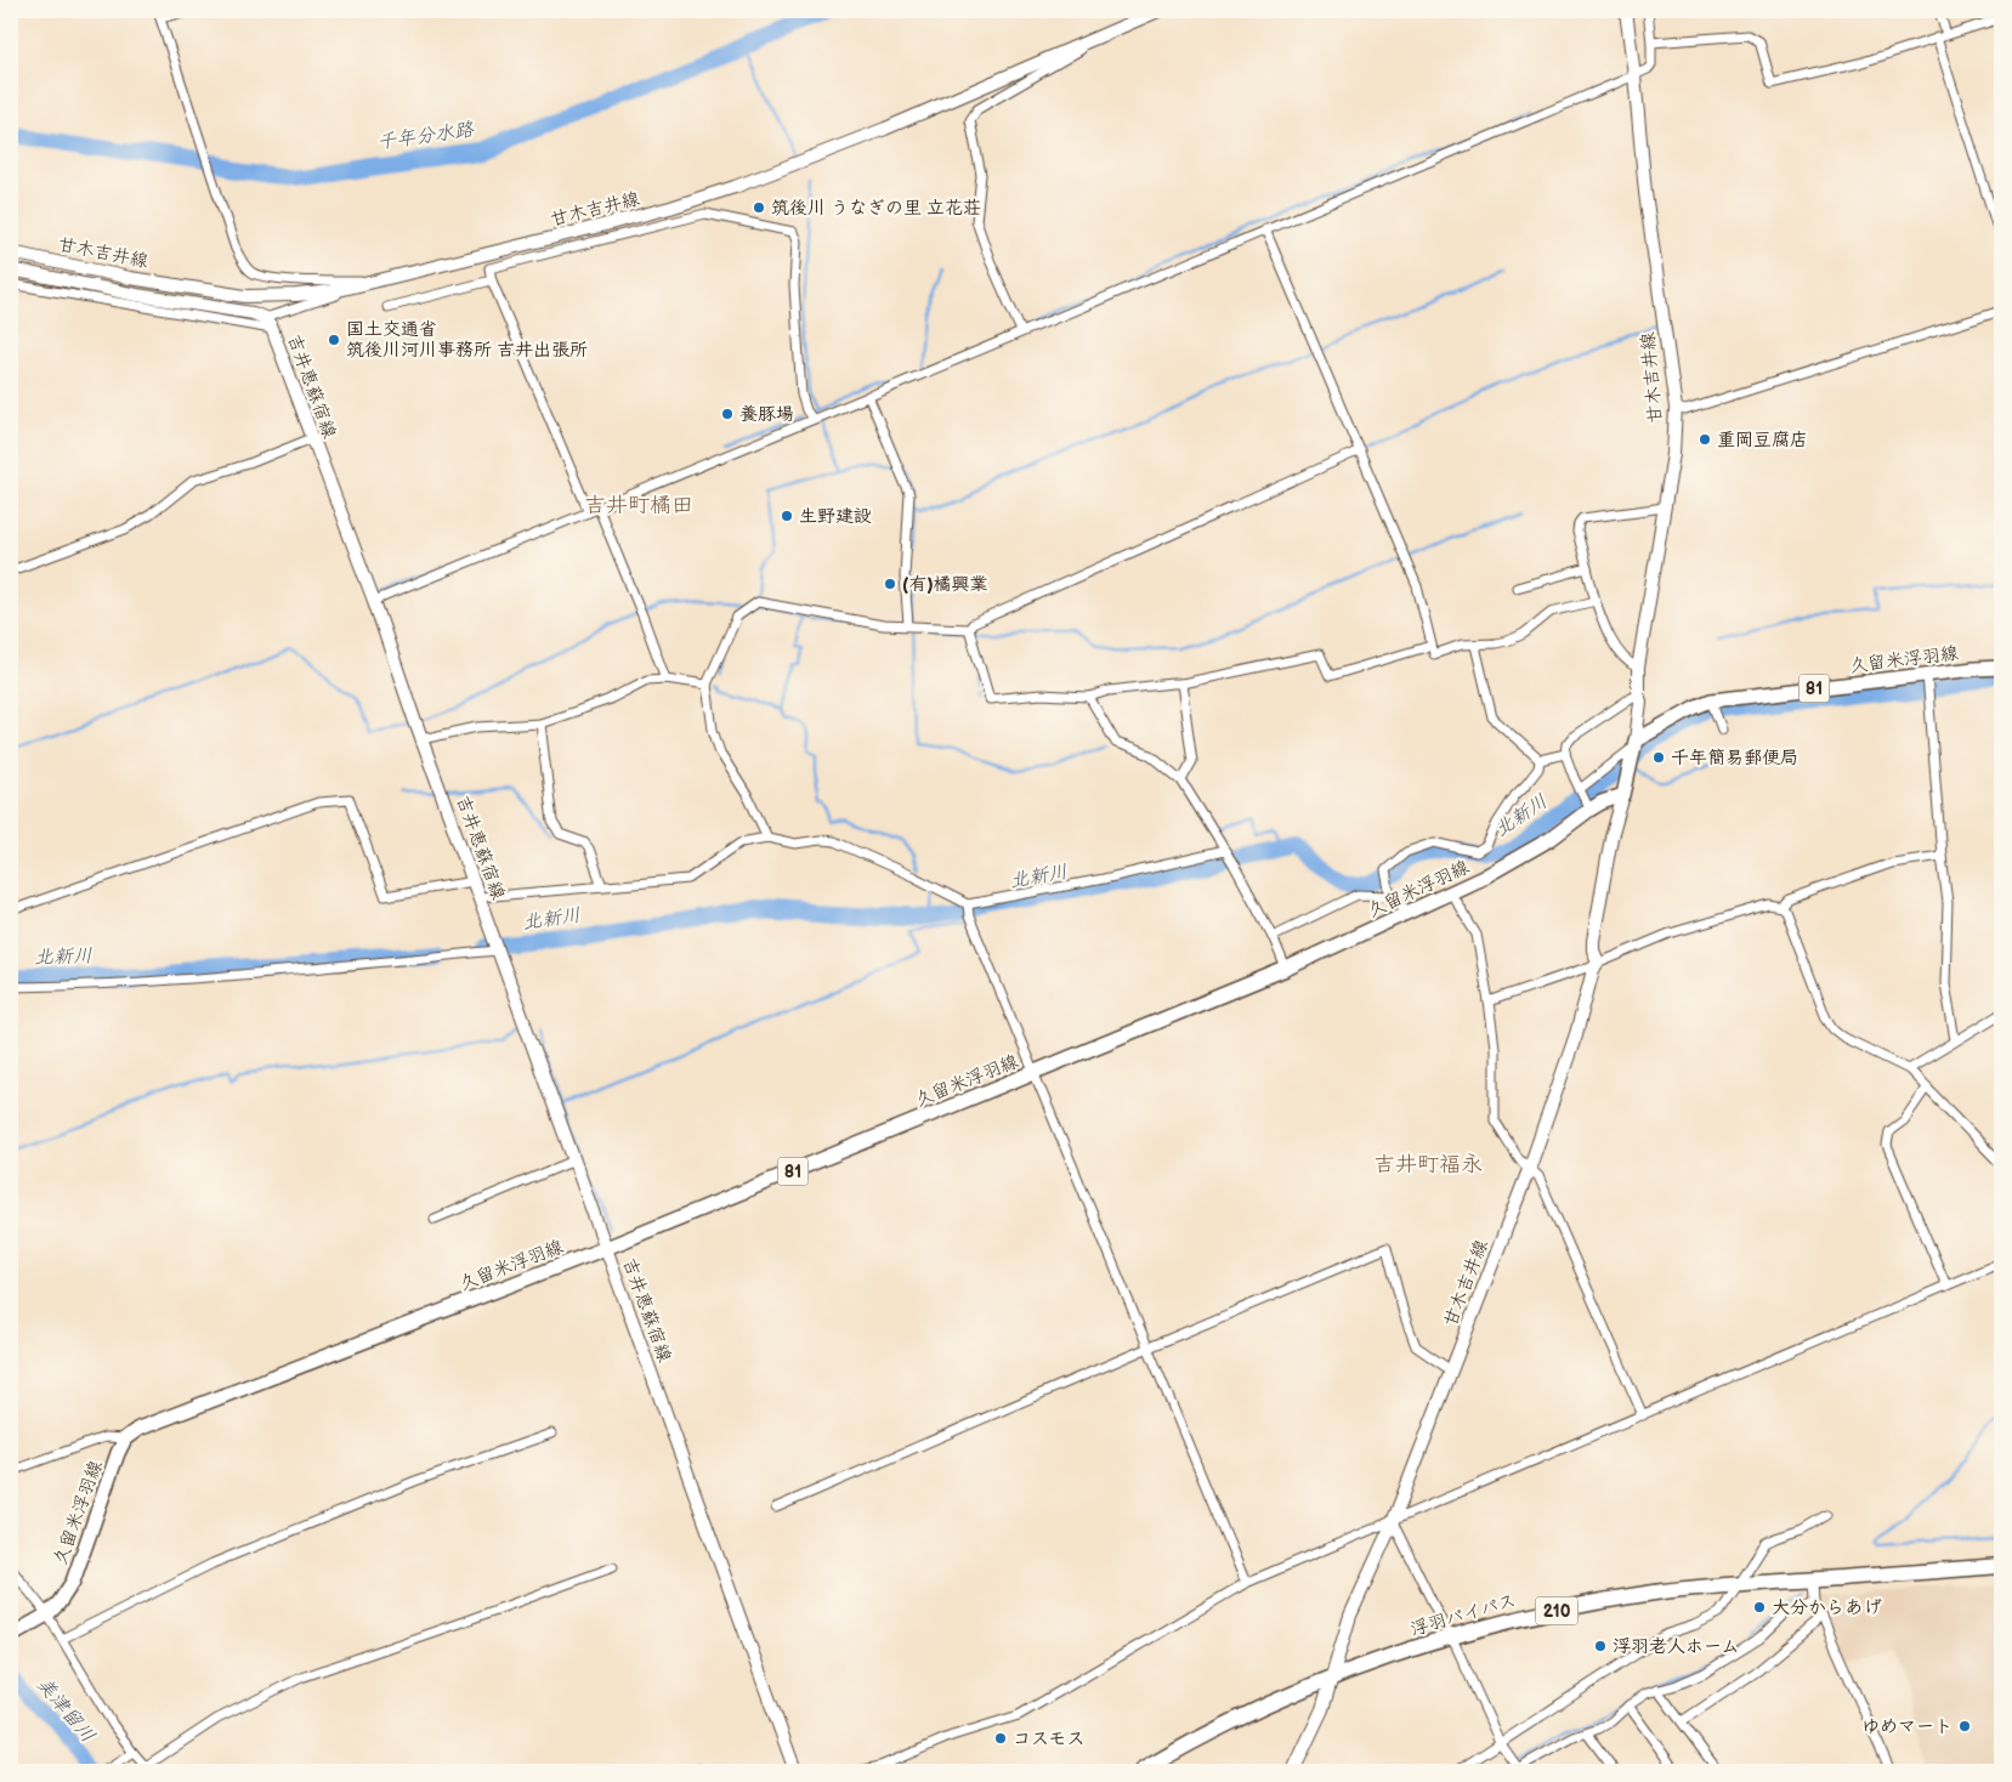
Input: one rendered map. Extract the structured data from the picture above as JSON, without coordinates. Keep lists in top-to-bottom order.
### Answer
{
  "streets": {
    "highway": ["210", "浮羽バイパス"],
    "main road": [
      "甘木吉井線",
      "吉井恵蘇宿線",
      "久留米浮羽線",
      "81"
    ]
  },
  "crossings": [
    ["甘木吉井線", "久留米浮羽線"],
    ["甘木吉井線", "浮羽バイパス"],
    ["吉井恵蘇宿線", "久留米浮羽線"]
  ],
  "districts": ["吉井町橘田", "吉井町福永"],
  "water": ["千年分水路", "北新川", "美津留川"],
  "places": [
    "筑後川 うなぎの里 立花荘",
    "国土交通省 筑後川河川事務所 吉井出張所",
    "養豚場",
    "重岡豆腐店",
    "生野建設",
    "(有)橘興業",
    "千年簡易郵便局",
    "大分からあげ",
    "浮羽老人ホーム",
    "ゆめマート",
    "コスモス"
  ]
}
